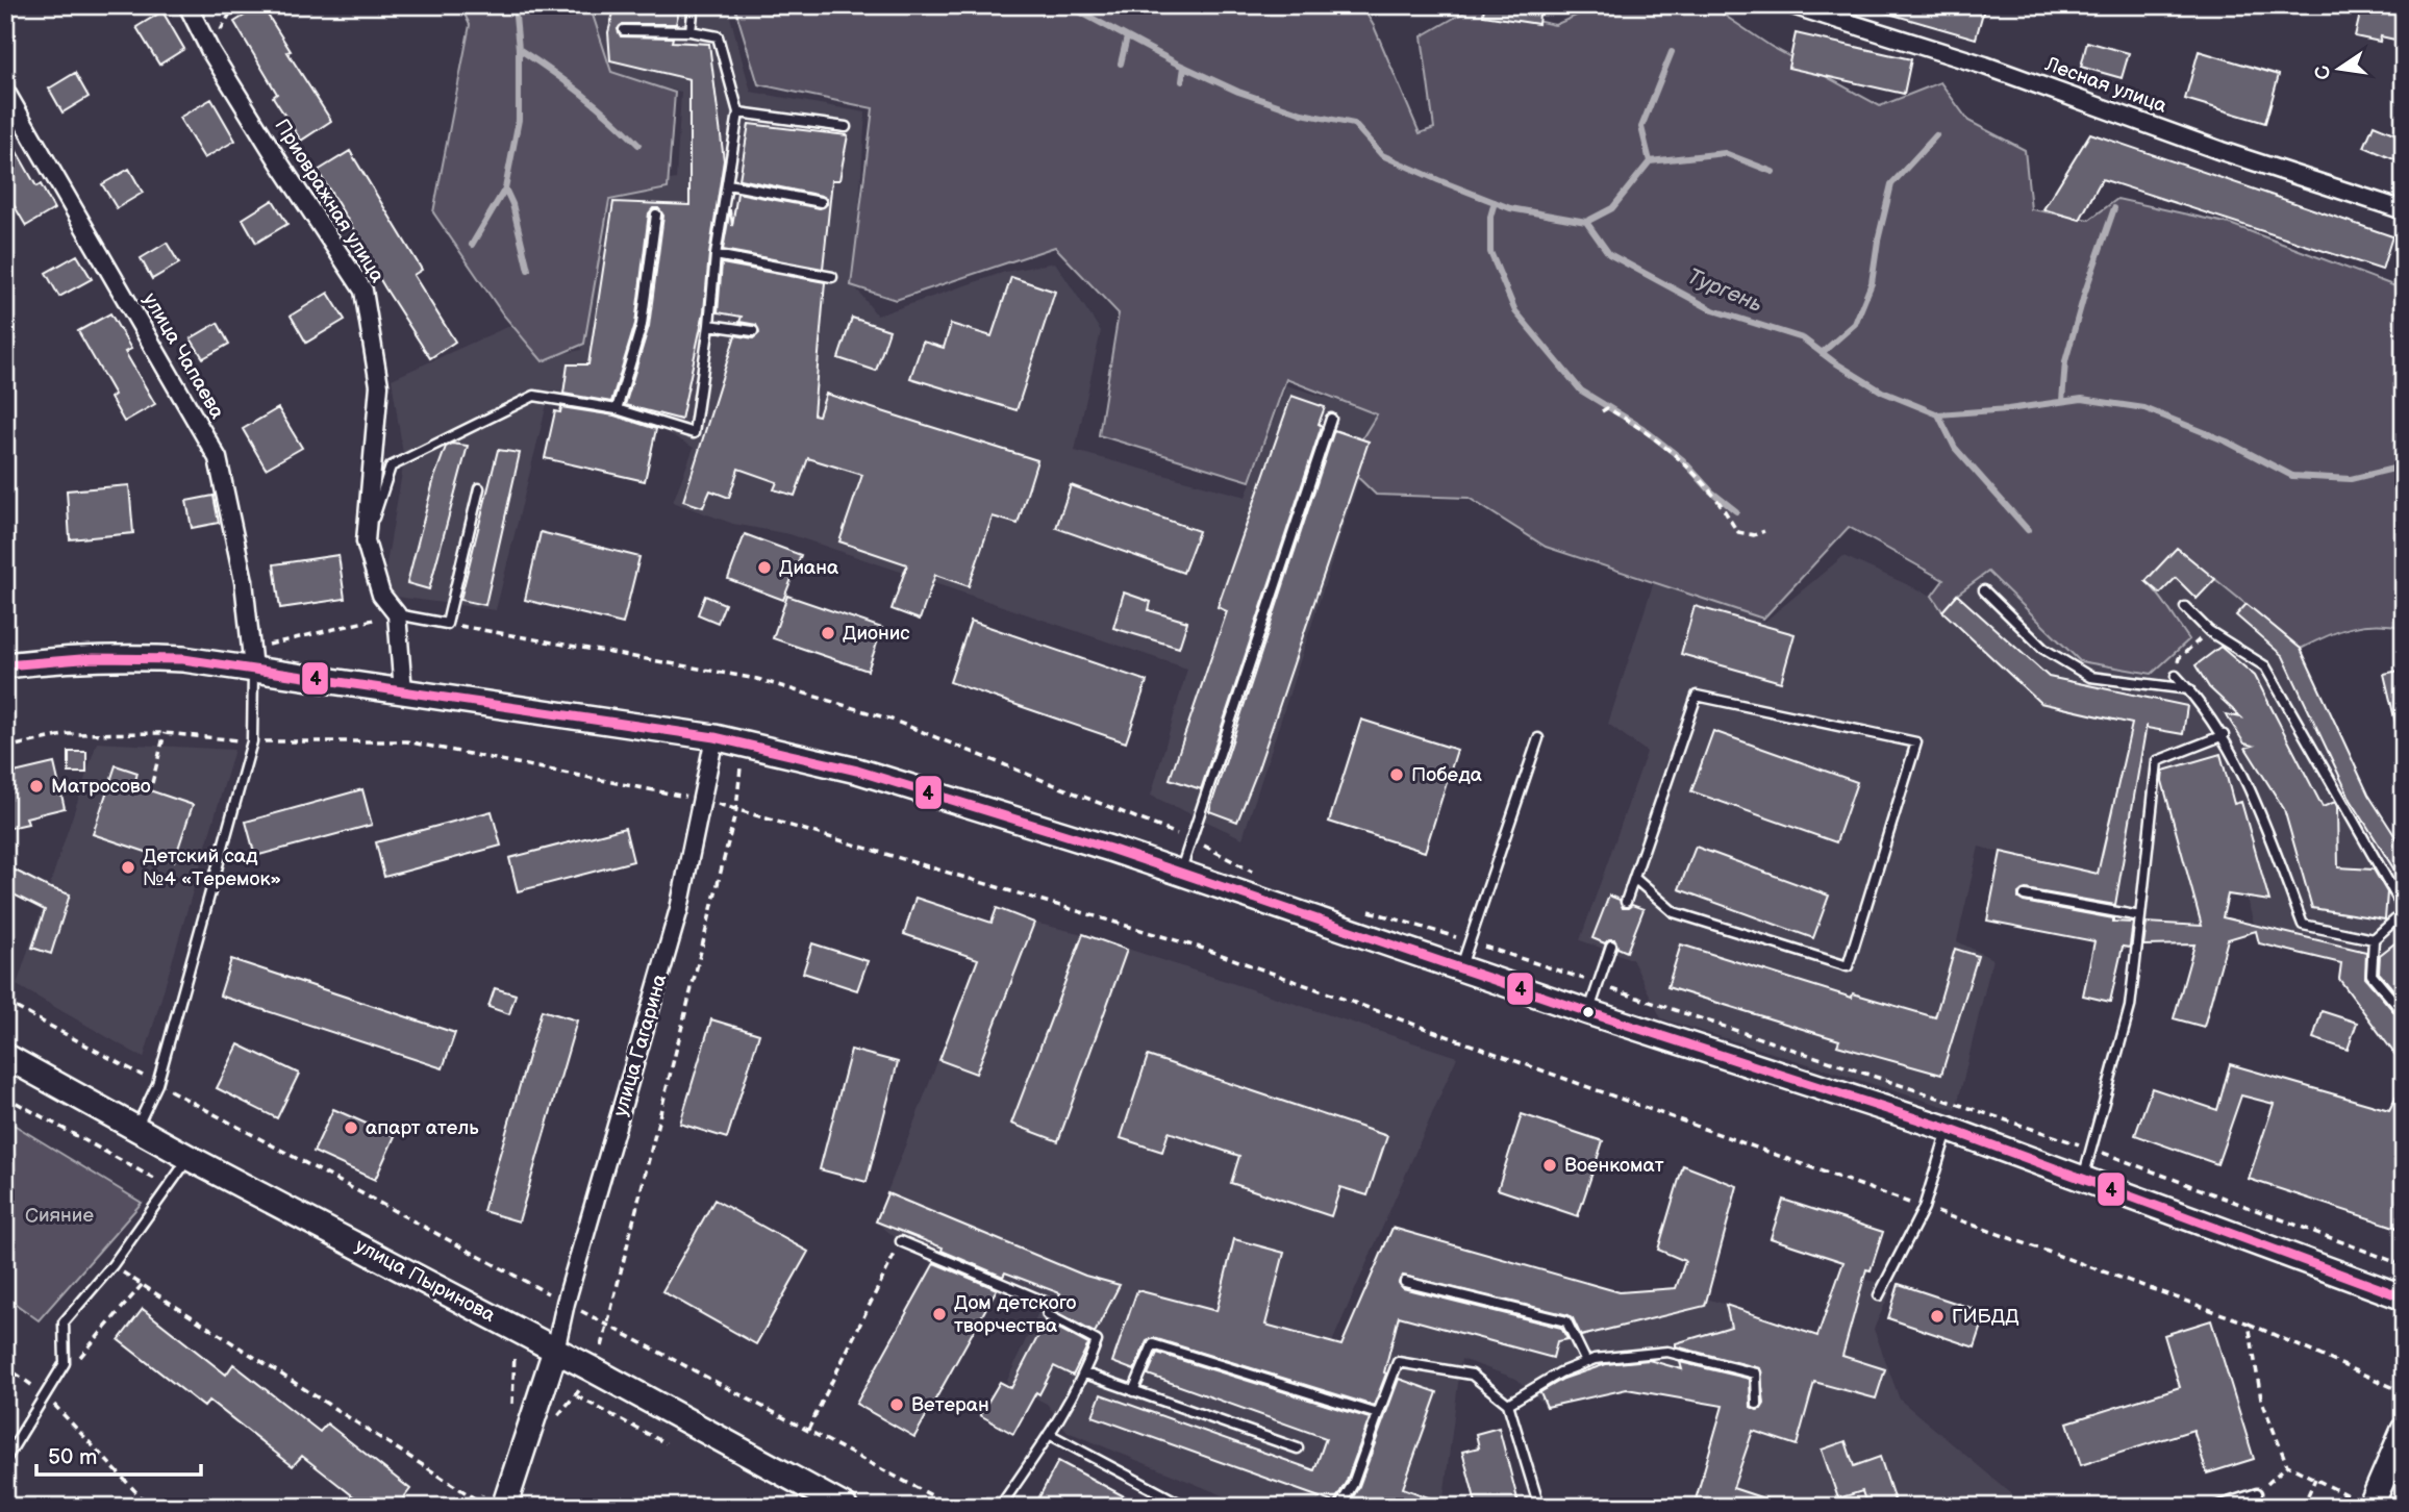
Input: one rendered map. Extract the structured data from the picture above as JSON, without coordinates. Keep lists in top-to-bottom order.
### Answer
{
  "streets": {
    "street": [
      "Лесная улица",
      "Приовражная улица",
      "улица Чапаева",
      "улица Гагарина",
      "улица Пыринова"
    ]
  },
  "crossings": [
    ["улица Гагарина", "улица Пыринова"]
  ],
  "water": ["Тургень"],
  "parks": ["Сияние"],
  "places": [
    "Диана",
    "Дионис",
    "Победа",
    "Матросово",
    "Детский сад №4 «Теремок»",
    "апарт атель",
    "Военкомат",
    "Дом детского творчества",
    "ГИБДД",
    "Ветеран"
  ],
  "lines": ["transit line 4"],
  "scale_bar": "50 m",
  "north": "left"
}
